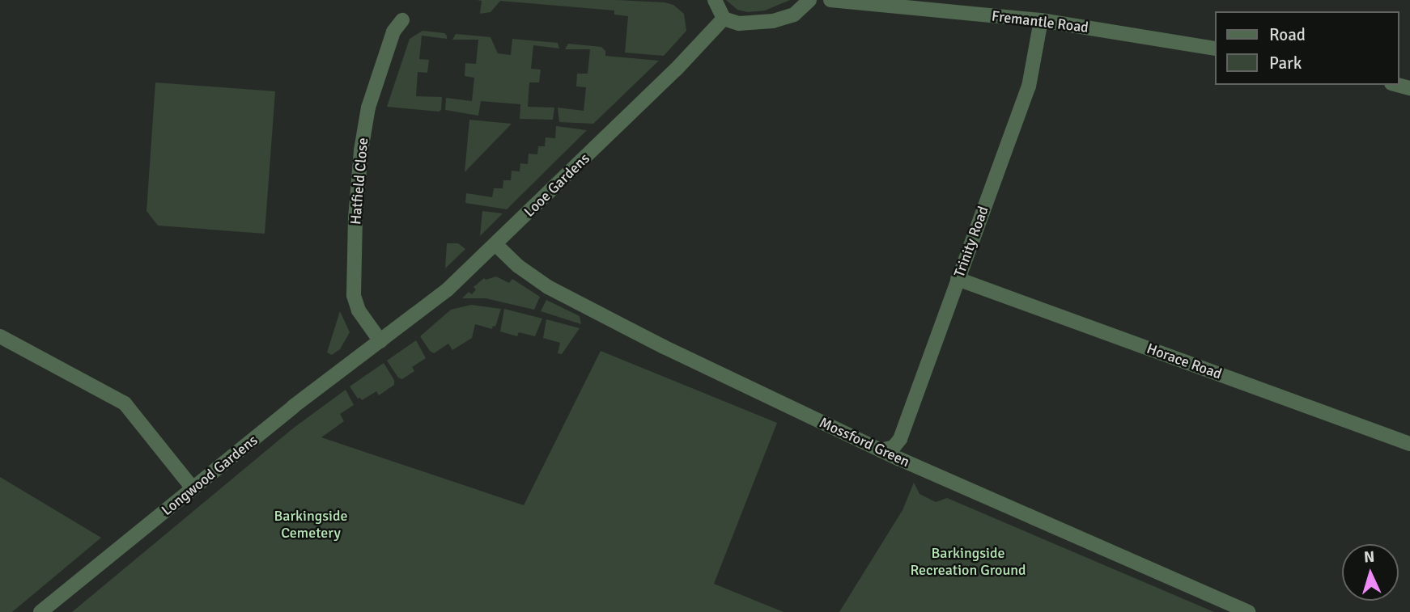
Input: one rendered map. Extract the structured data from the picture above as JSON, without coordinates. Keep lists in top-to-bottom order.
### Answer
{
  "streets": {
    "street": [
      "Fremantle Road",
      "Hatfield Close",
      "Looe Gardens",
      "Trinity Road",
      "Horace Road",
      "Mossford Green",
      "Longwood Gardens"
    ]
  },
  "crossings": [
    ["Fremantle Road", "Trinity Road"],
    ["Hatfield Close", "Looe Gardens"],
    ["Hatfield Close", "Longwood Gardens"],
    ["Looe Gardens", "Mossford Green"],
    ["Looe Gardens", "Longwood Gardens"],
    ["Trinity Road", "Horace Road"],
    ["Trinity Road", "Mossford Green"]
  ],
  "parks": ["Barkingside Cemetery", "Barkingside Recreation Ground"],
  "legend": ["Road", "Park"],
  "north": "top"
}
